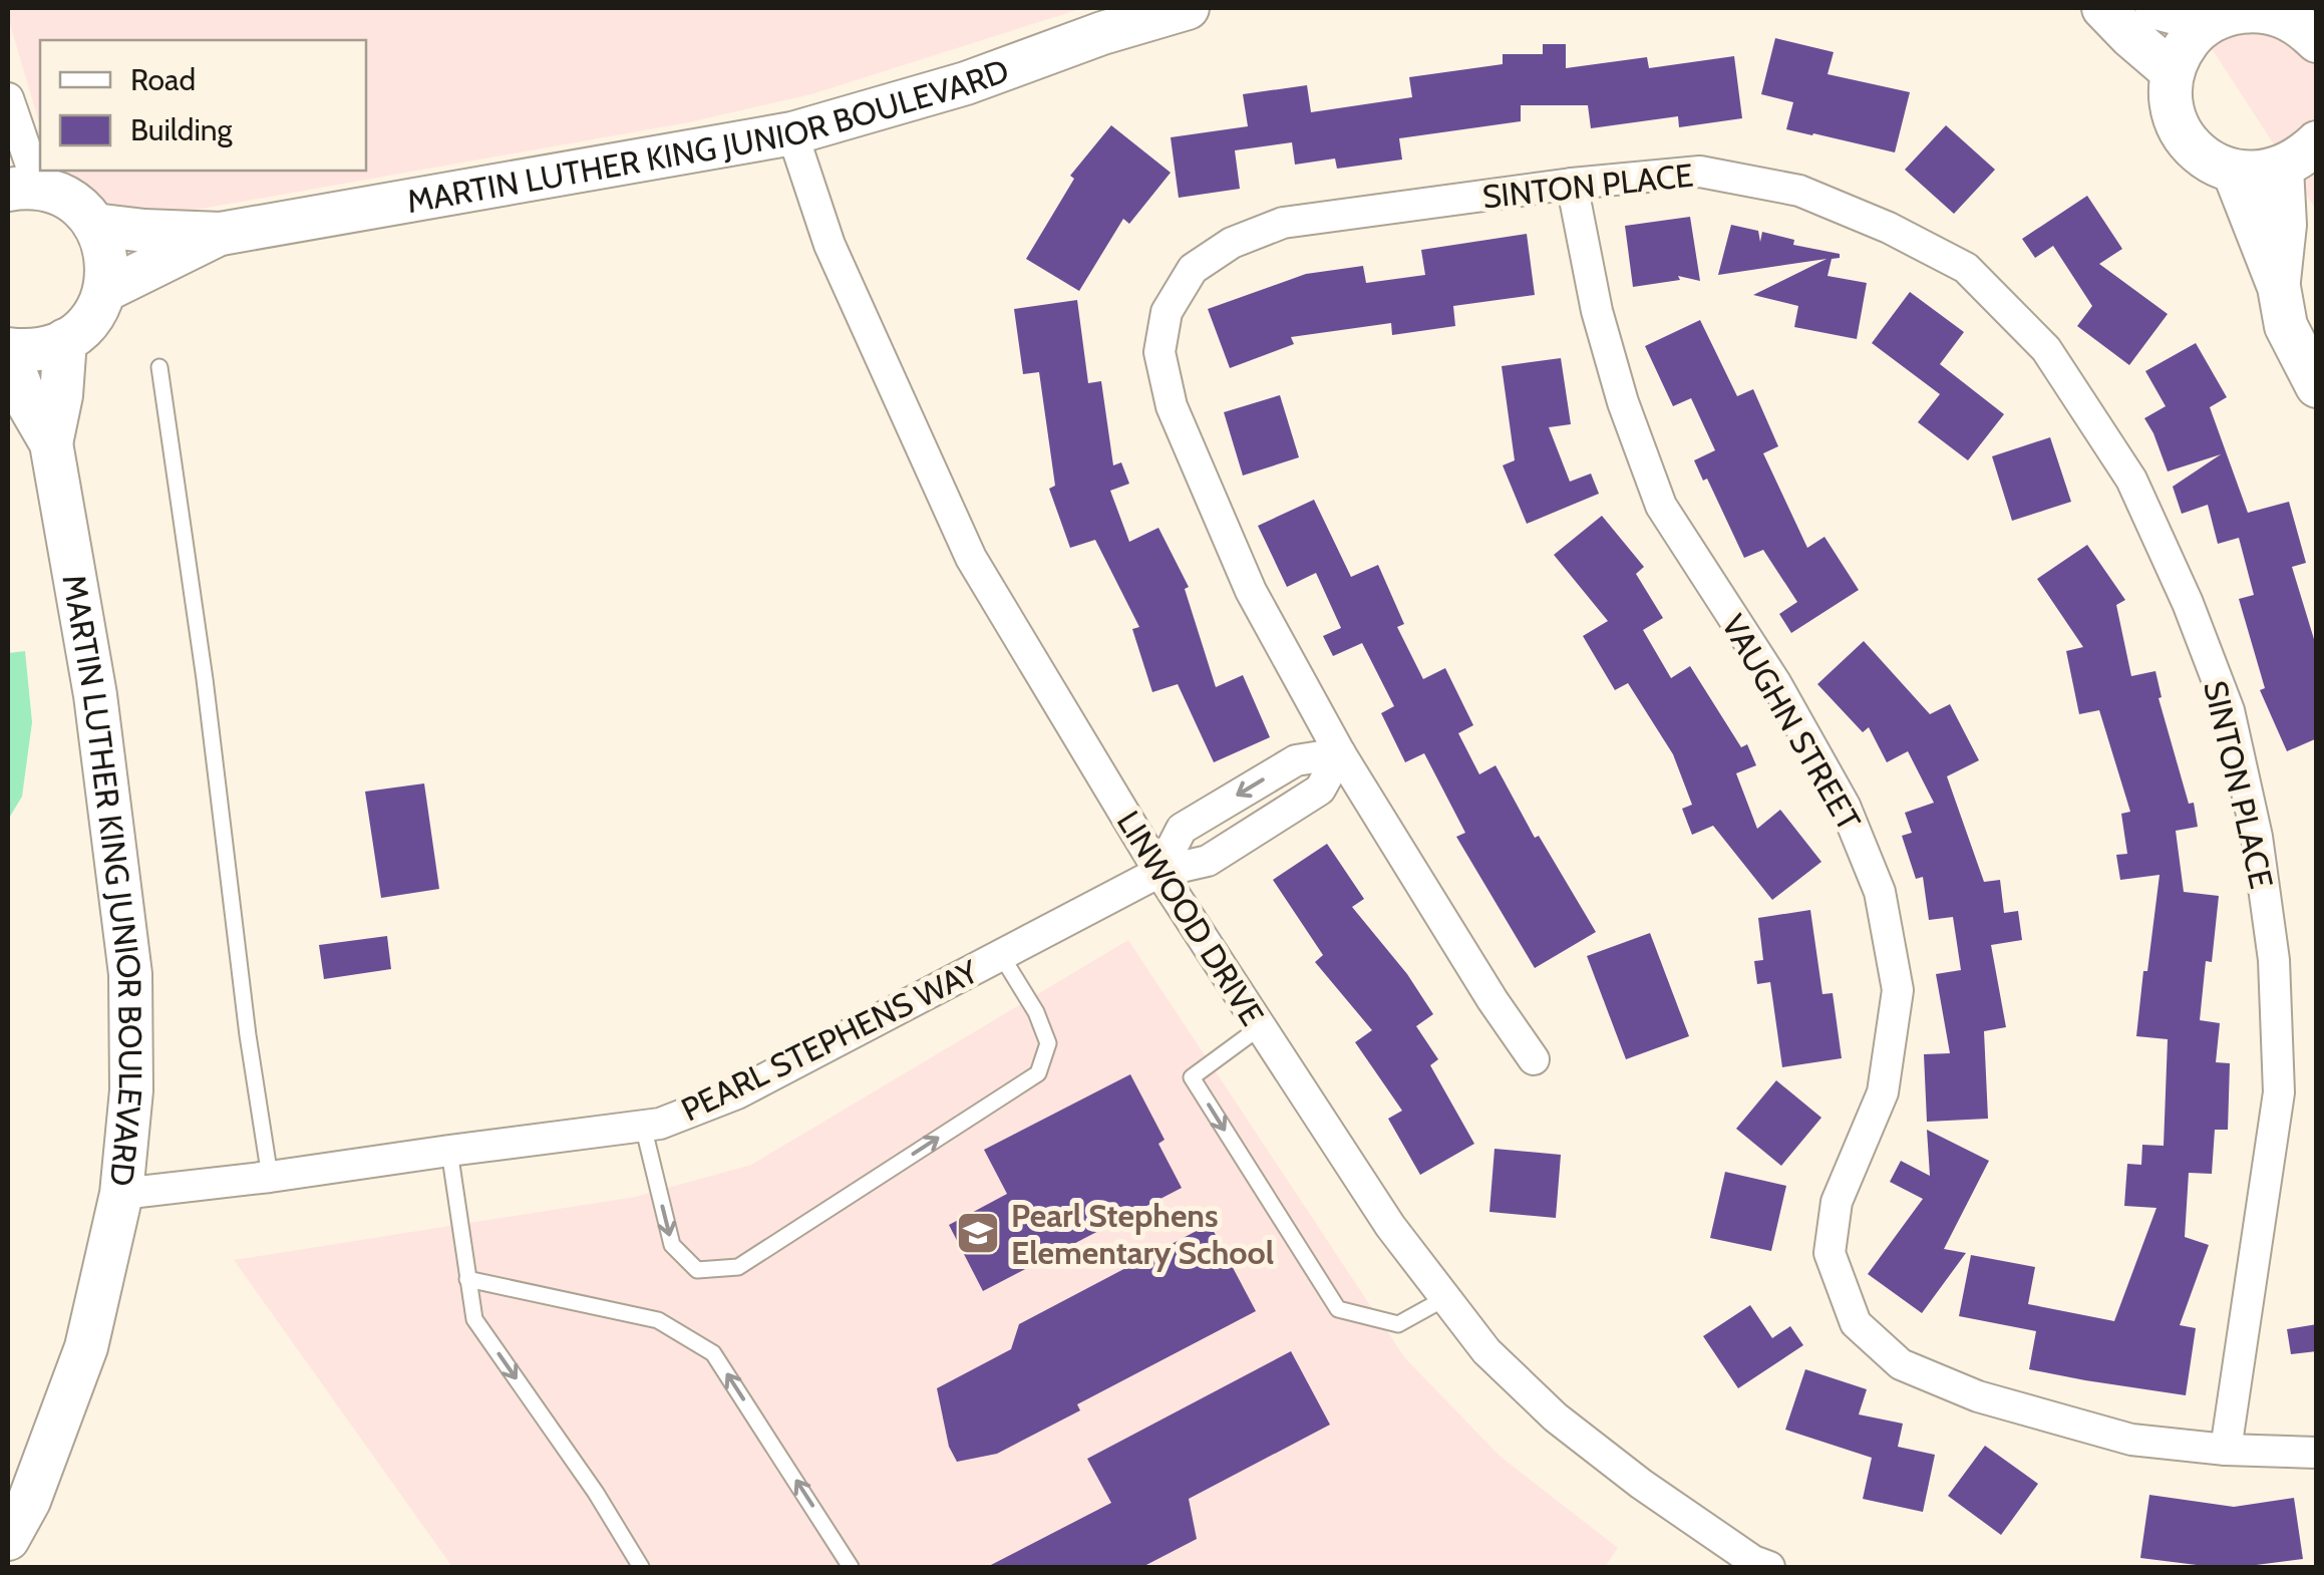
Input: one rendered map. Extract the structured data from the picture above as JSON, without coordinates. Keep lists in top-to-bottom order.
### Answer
{
  "streets": {
    "street": [
      "MARTIN LUTHER KING JUNIOR BOULEVARD",
      "SINTON PLACE",
      "VAUGHN STREET",
      "LINWOOD DRIVE",
      "PEARL STEPHENS WAY"
    ]
  },
  "crossings": [
    ["MARTIN LUTHER KING JUNIOR BOULEVARD", "LINWOOD DRIVE"],
    ["MARTIN LUTHER KING JUNIOR BOULEVARD", "PEARL STEPHENS WAY"],
    ["SINTON PLACE", "VAUGHN STREET"],
    ["SINTON PLACE", "PEARL STEPHENS WAY"],
    ["LINWOOD DRIVE", "PEARL STEPHENS WAY"]
  ],
  "places": {
    "school or university": ["Pearl Stephens Elementary School"]
  },
  "legend": ["Road", "Building"]
}
